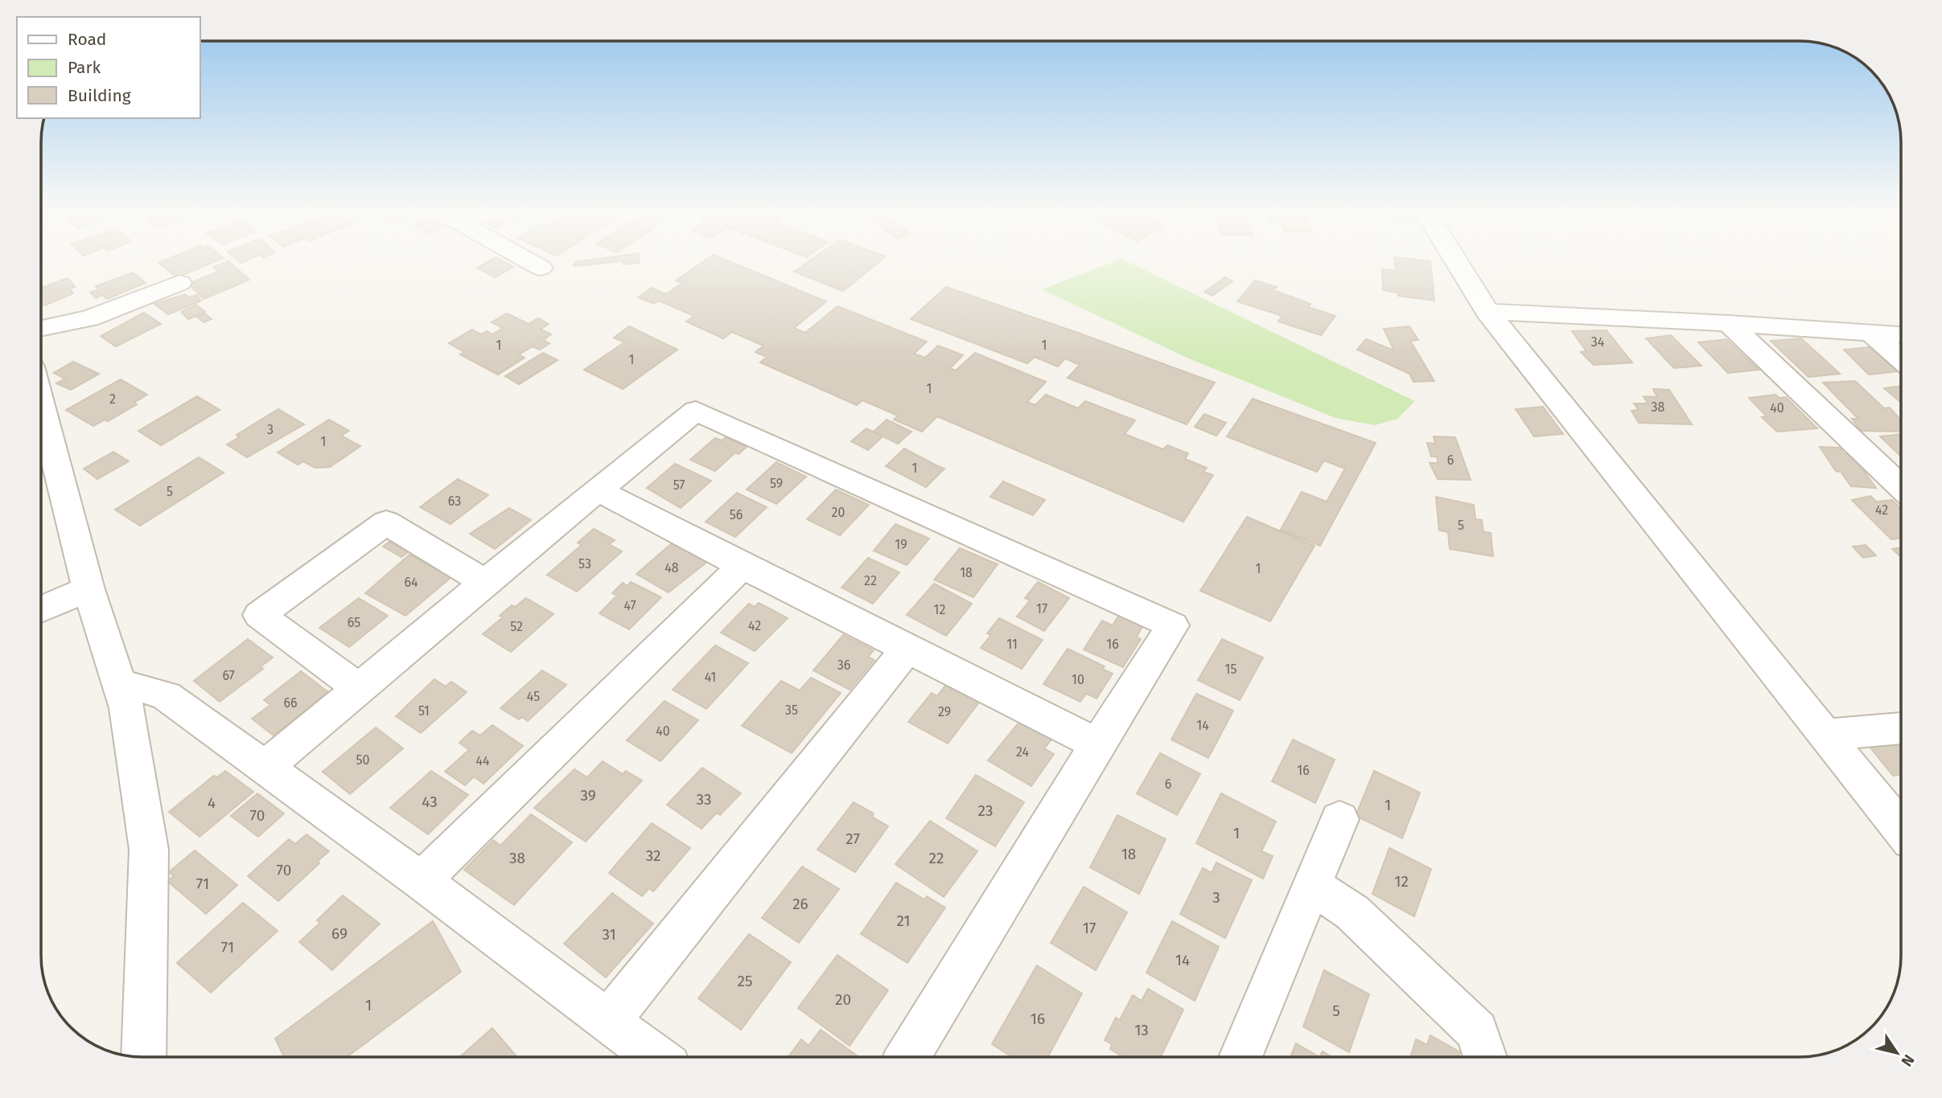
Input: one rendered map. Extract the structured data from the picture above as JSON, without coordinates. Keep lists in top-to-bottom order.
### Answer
{
  "house_numbers": [
    "34",
    "1",
    "1",
    "1",
    "1",
    "2",
    "38",
    "40",
    "3",
    "1",
    "6",
    "1",
    "59",
    "57",
    "5",
    "63",
    "42",
    "20",
    "56",
    "5",
    "19",
    "53",
    "48",
    "1",
    "18",
    "22",
    "64",
    "47",
    "17",
    "12",
    "65",
    "42",
    "52",
    "11",
    "16",
    "36",
    "15",
    "67",
    "41",
    "10",
    "45",
    "66",
    "35",
    "51",
    "29",
    "14",
    "40",
    "24",
    "50",
    "44",
    "16",
    "6",
    "39",
    "33",
    "43",
    "4",
    "1",
    "23",
    "70",
    "1",
    "27",
    "18",
    "32",
    "38",
    "22",
    "70",
    "12",
    "71",
    "3",
    "26",
    "21",
    "17",
    "69",
    "31",
    "71",
    "14",
    "25",
    "20",
    "1",
    "5",
    "16",
    "13"
  ],
  "legend": ["Road", "Park", "Building"],
  "north": "bottom right"
}
